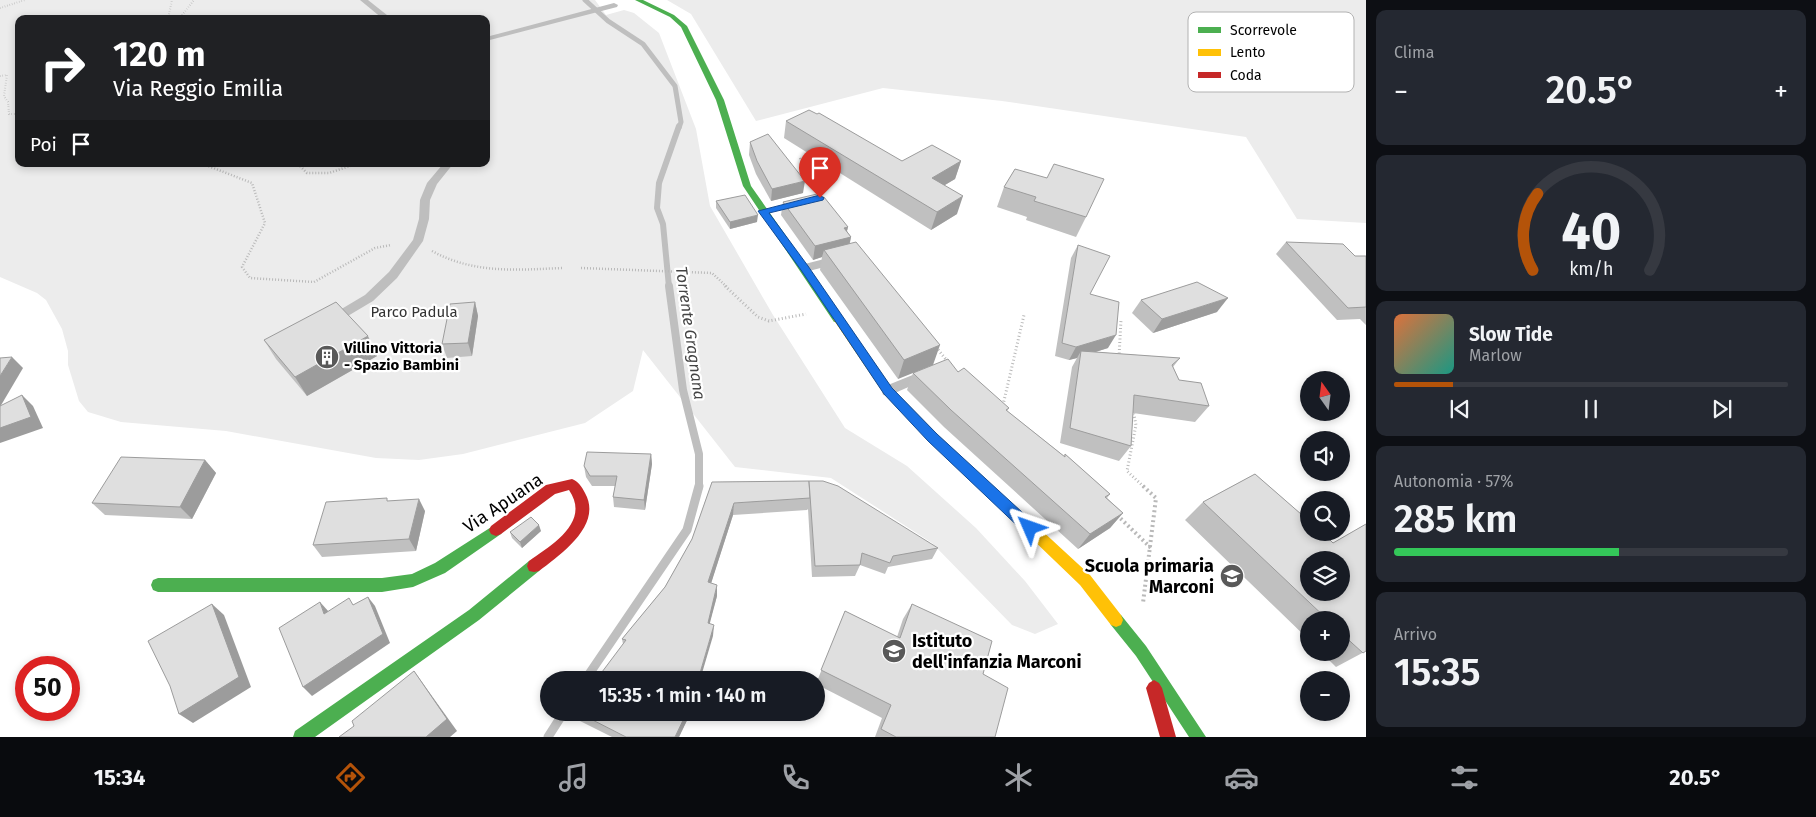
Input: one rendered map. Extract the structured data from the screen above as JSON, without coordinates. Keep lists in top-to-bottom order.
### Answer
{
  "streets": {
    "main road": ["Via Apuana"]
  },
  "water": ["Torrente Gragnana"],
  "parks": ["Parco Padula"],
  "places": {
    "building": ["Villino Vittoria - Spazio Bambini"],
    "school or university": ["Scuola primaria Marconi", "Istituto dell'infanzia Marconi"]
  },
  "legend": ["Scorrevole", "Lento", "Coda"],
  "north": "top",
  "page": {
    "tile": [
      "Clima",
      ["Autonomia · 57%", "285 km"],
      ["Arrivo", "15:35"]
    ],
    "turn": ["120 m", "Via Reggio Emilia"],
    "heat": ["−", "20.5°", "+"],
    "then": "Poi",
    "song": ["Slow Tide", "Marlow"],
    "map_buttons": ["+", "−"],
    "limit": "50",
    "trip": "15:35 · 1 min · 140 m",
    "tabs": ["15:34", "20.5°"],
    "gauge": ["40", "km/h"]
  }
}
